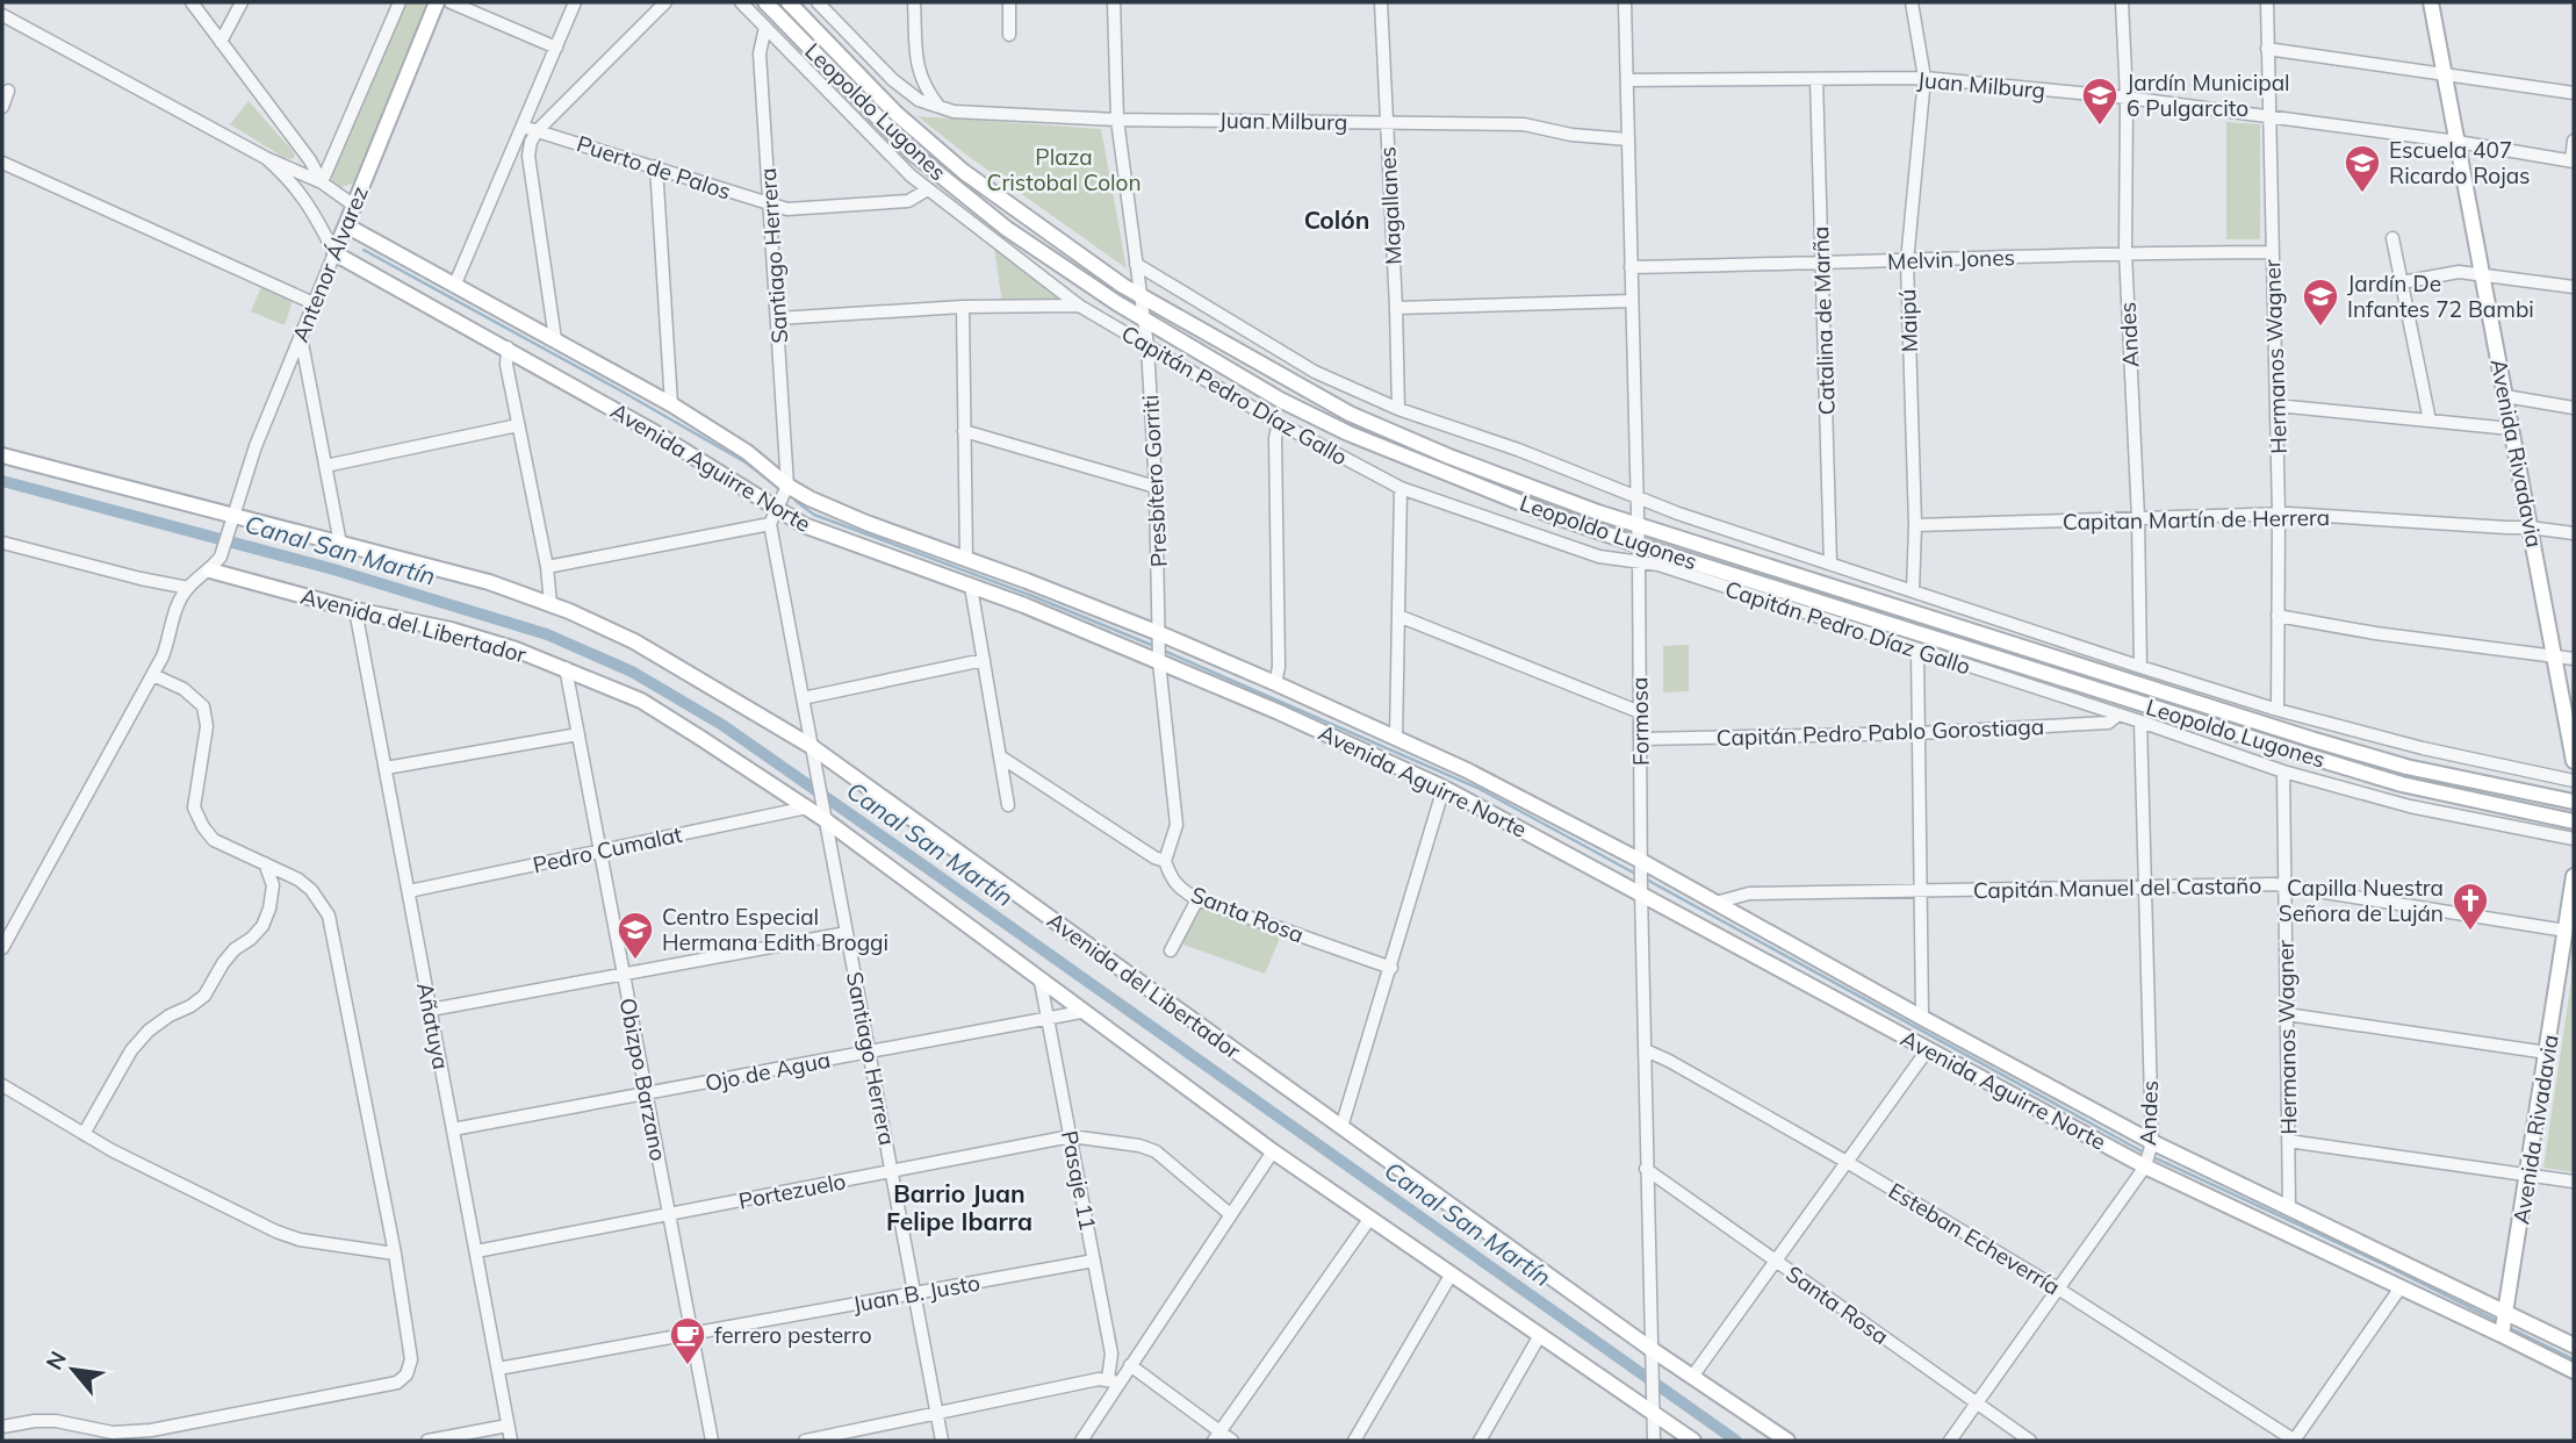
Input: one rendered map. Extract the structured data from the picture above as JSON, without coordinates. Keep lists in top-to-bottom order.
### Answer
{
  "streets": {
    "main road": [
      "Leopoldo Lugones",
      "Antenor Álvarez",
      "Avenida Rivadavia",
      "Avenida Aguirre Norte",
      "Avenida del Libertador"
    ],
    "street": [
      "Juan Milburg",
      "Puerto de Palos",
      "Magallanes",
      "Santiago Herrera",
      "Melvin Jones",
      "Catalina de Marña",
      "Maipú",
      "Andes",
      "Hermanos Wagner",
      "Capitán Pedro Díaz Gallo",
      "Presbítero Gorriti",
      "Capitan Martín de Herrera",
      "Formosa",
      "Capitán Pedro Pablo Gorostiaga",
      "Pedro Cumalat",
      "Capitán Manuel del Castaño",
      "Santa Rosa",
      "Añatuya",
      "Ojo de Agua",
      "Obizpo Barzano",
      "Pasaje 11",
      "Portezuelo",
      "Esteban Echeverría",
      "Juan B. Justo"
    ]
  },
  "crossings": [
    ["Juan Milburg", "Magallanes"],
    ["Juan Milburg", "Catalina de Marña"],
    ["Juan Milburg", "Maipú"],
    ["Juan Milburg", "Andes"],
    ["Juan Milburg", "Hermanos Wagner"],
    ["Juan Milburg", "Avenida Rivadavia"],
    ["Juan Milburg", "Presbítero Gorriti"],
    ["Juan Milburg", "Formosa"],
    ["Leopoldo Lugones", "Presbítero Gorriti"],
    ["Leopoldo Lugones", "Formosa"],
    ["Puerto de Palos", "Santiago Herrera"],
    ["Puerto de Palos", "Capitán Pedro Díaz Gallo"],
    ["Santiago Herrera", "Capitán Pedro Díaz Gallo"],
    ["Santiago Herrera", "Avenida Aguirre Norte"],
    ["Santiago Herrera", "Avenida del Libertador"],
    ["Santiago Herrera", "Ojo de Agua"],
    ["Santiago Herrera", "Portezuelo"],
    ["Santiago Herrera", "Juan B. Justo"],
    ["Melvin Jones", "Catalina de Marña"],
    ["Melvin Jones", "Maipú"],
    ["Melvin Jones", "Andes"],
    ["Melvin Jones", "Hermanos Wagner"],
    ["Melvin Jones", "Formosa"],
    ["Antenor Álvarez", "Avenida Aguirre Norte"],
    ["Antenor Álvarez", "Avenida del Libertador"],
    ["Maipú", "Capitan Martín de Herrera"],
    ["Andes", "Capitán Pedro Díaz Gallo"],
    ["Andes", "Avenida Aguirre Norte"],
    ["Andes", "Capitan Martín de Herrera"],
    ["Andes", "Capitán Manuel del Castaño"],
    ["Andes", "Santa Rosa"],
    ["Andes", "Esteban Echeverría"],
    ["Hermanos Wagner", "Capitán Pedro Díaz Gallo"],
    ["Hermanos Wagner", "Avenida Aguirre Norte"],
    ["Hermanos Wagner", "Capitan Martín de Herrera"],
    ["Hermanos Wagner", "Capitán Manuel del Castaño"],
    ["Capitán Pedro Díaz Gallo", "Presbítero Gorriti"],
    ["Capitán Pedro Díaz Gallo", "Formosa"],
    ["Capitán Pedro Díaz Gallo", "Capitán Pedro Pablo Gorostiaga"],
    ["Avenida Rivadavia", "Avenida Aguirre Norte"],
    ["Avenida Rivadavia", "Capitan Martín de Herrera"],
    ["Avenida Rivadavia", "Capitán Manuel del Castaño"],
    ["Avenida Aguirre Norte", "Presbítero Gorriti"],
    ["Avenida Aguirre Norte", "Formosa"],
    ["Avenida Aguirre Norte", "Capitán Manuel del Castaño"],
    ["Presbítero Gorriti", "Santa Rosa"],
    ["Avenida del Libertador", "Formosa"],
    ["Avenida del Libertador", "Pedro Cumalat"],
    ["Avenida del Libertador", "Añatuya"],
    ["Avenida del Libertador", "Ojo de Agua"],
    ["Avenida del Libertador", "Obizpo Barzano"],
    ["Avenida del Libertador", "Pasaje 11"],
    ["Formosa", "Capitán Pedro Pablo Gorostiaga"],
    ["Formosa", "Santa Rosa"],
    ["Formosa", "Esteban Echeverría"],
    ["Pedro Cumalat", "Añatuya"],
    ["Pedro Cumalat", "Obizpo Barzano"],
    ["Añatuya", "Ojo de Agua"],
    ["Añatuya", "Portezuelo"],
    ["Añatuya", "Juan B. Justo"],
    ["Ojo de Agua", "Obizpo Barzano"],
    ["Ojo de Agua", "Pasaje 11"],
    ["Obizpo Barzano", "Portezuelo"],
    ["Obizpo Barzano", "Juan B. Justo"],
    ["Pasaje 11", "Portezuelo"],
    ["Pasaje 11", "Juan B. Justo"]
  ],
  "districts": ["Colón", "Barrio Juan Felipe Ibarra"],
  "water": ["Canal San Martín"],
  "parks": ["Plaza Cristobal Colon"],
  "places": {
    "school or university": [
      "Jardín Municipal 6 Pulgarcito",
      "Escuela 407 Ricardo Rojas",
      "Jardín De Infantes 72 Bambi",
      "Centro Especial Hermana Edith Broggi"
    ],
    "church": ["Capilla Nuestra Señora de Luján"],
    "cafe": ["ferrero pesterro"]
  },
  "north": "top left"
}
